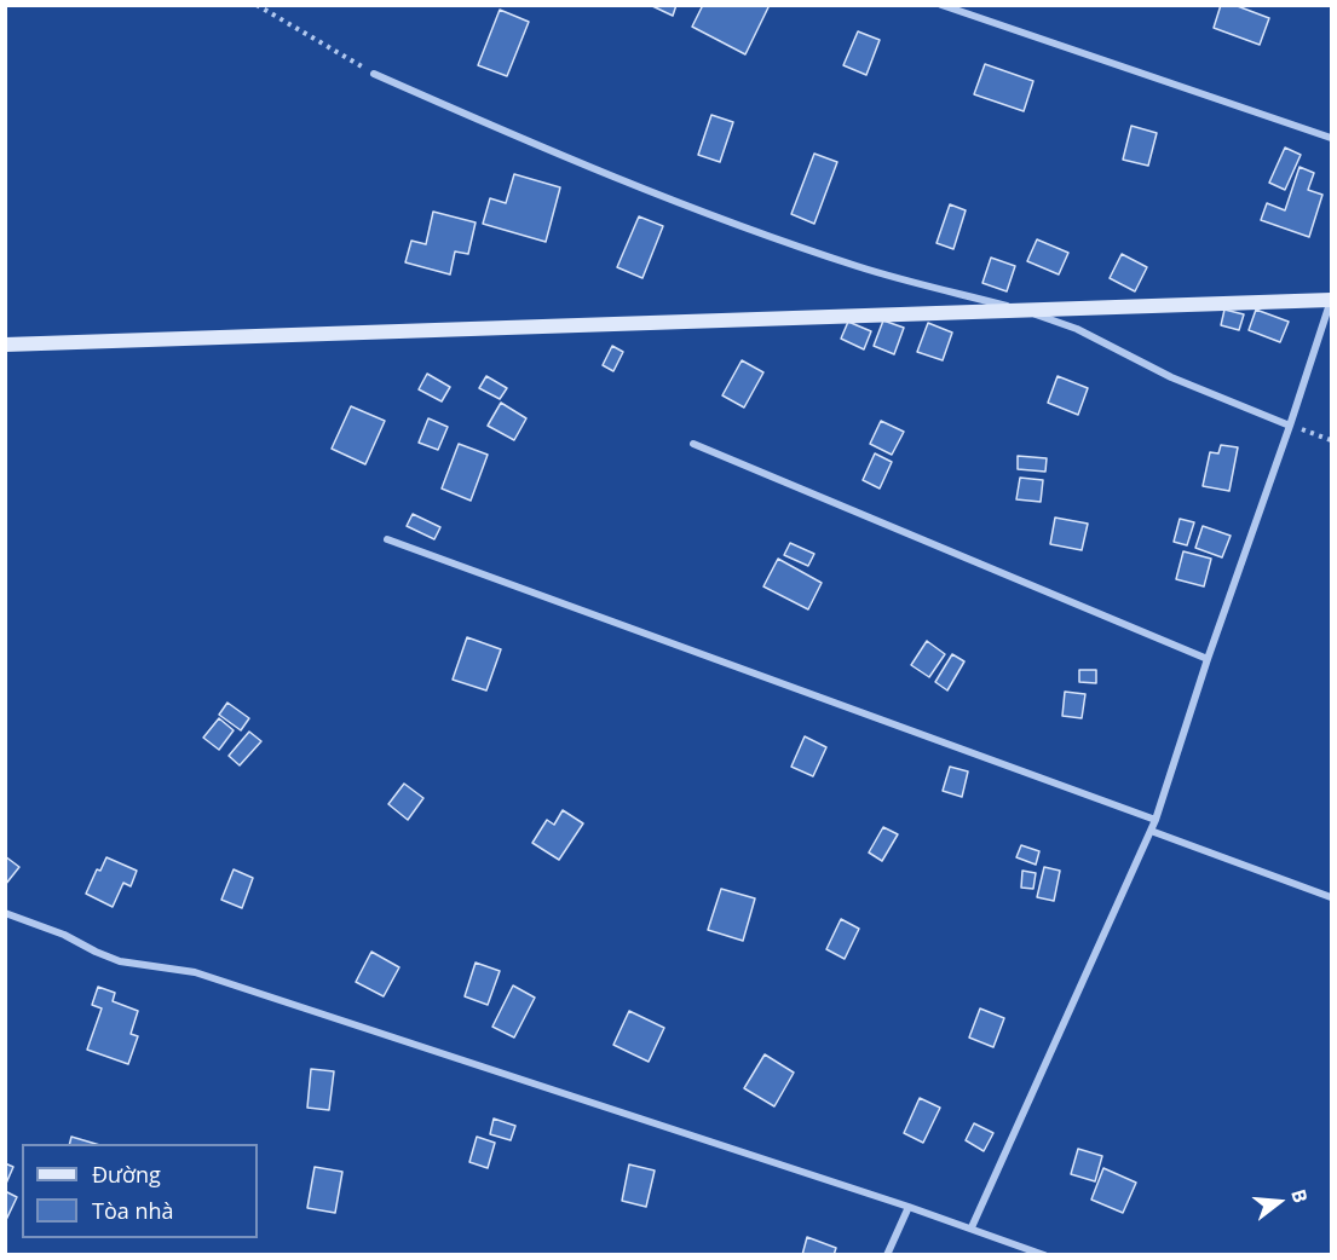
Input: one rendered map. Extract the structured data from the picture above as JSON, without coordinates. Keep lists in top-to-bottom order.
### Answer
{
  "legend": ["Đường", "Tòa nhà"],
  "north": "right"
}
